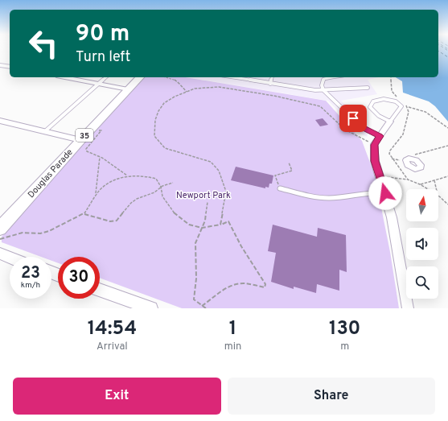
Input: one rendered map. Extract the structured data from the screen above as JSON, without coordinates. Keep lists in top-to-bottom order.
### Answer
{
  "streets": {
    "main road": ["35", "Douglas Parade"]
  },
  "parks": ["Newport Park"],
  "north": "top",
  "page": {
    "turn": ["90 m", "Turn left"],
    "speed": "23 km/h",
    "limit": "30",
    "eta": [
      "14:54",
      "Arrival",
      "1",
      "min",
      "130",
      "m"
    ],
    "buttons": ["Exit", "Share"]
  }
}
